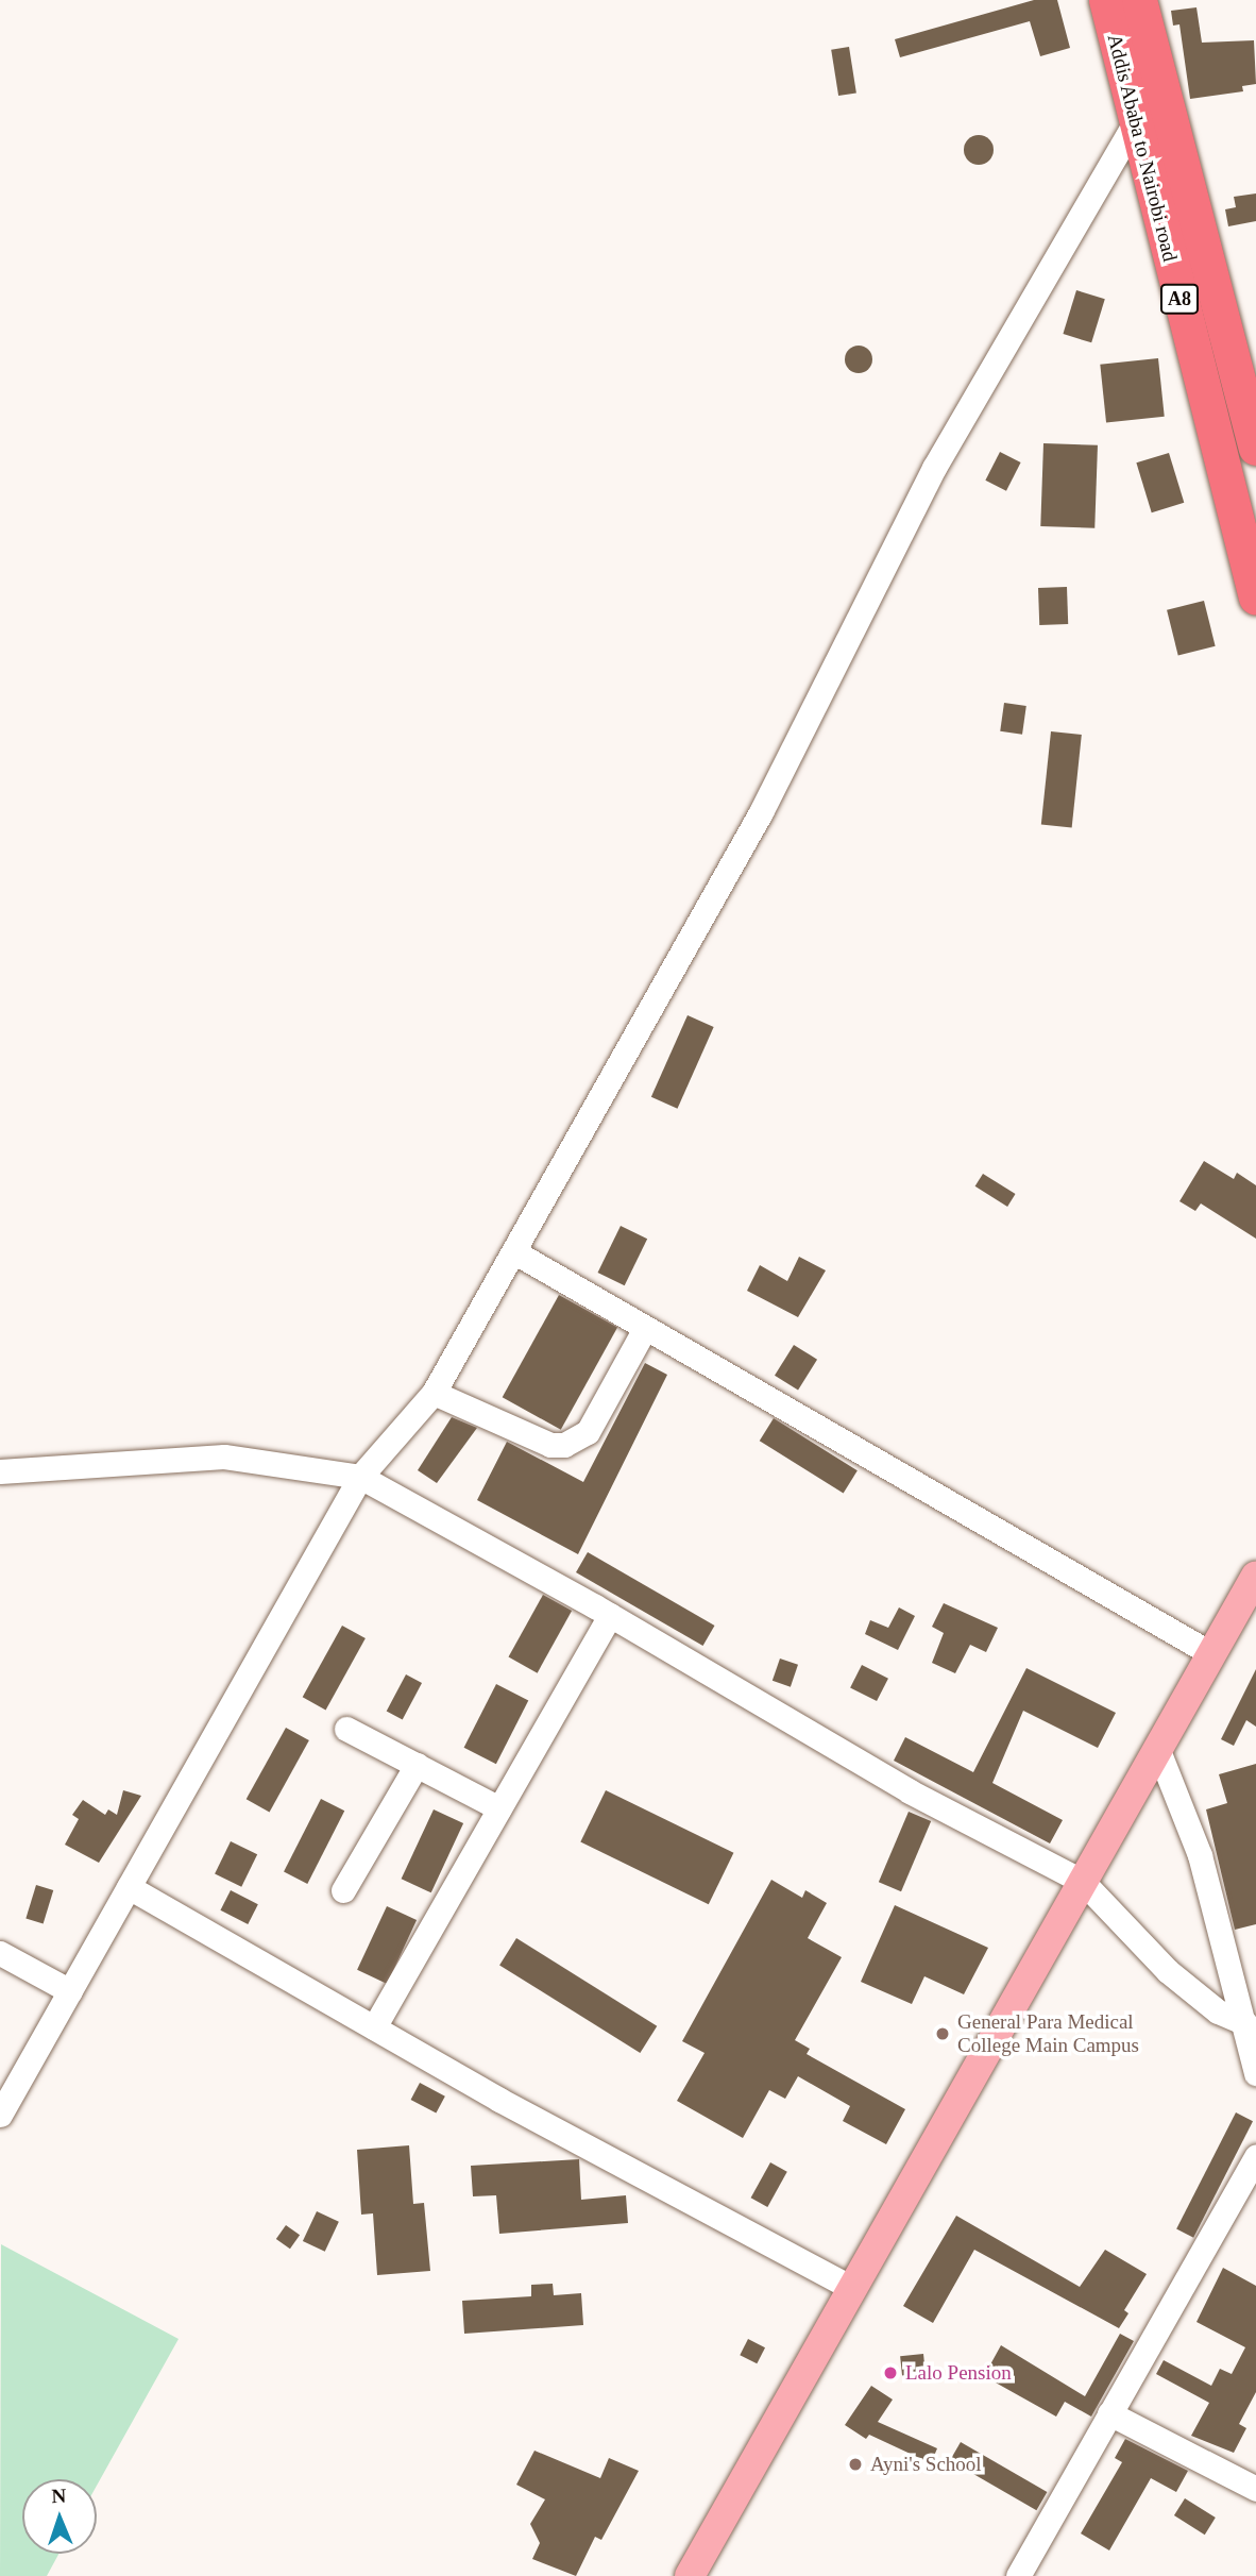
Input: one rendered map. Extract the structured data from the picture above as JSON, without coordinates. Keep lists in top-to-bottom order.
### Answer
{
  "streets": {
    "highway": ["Addis Ababa to Nairobi road", "A8"]
  },
  "places": ["General Para Medical College Main Campus", "Lalo Pension", "Ayni's School"],
  "north": "top"
}
